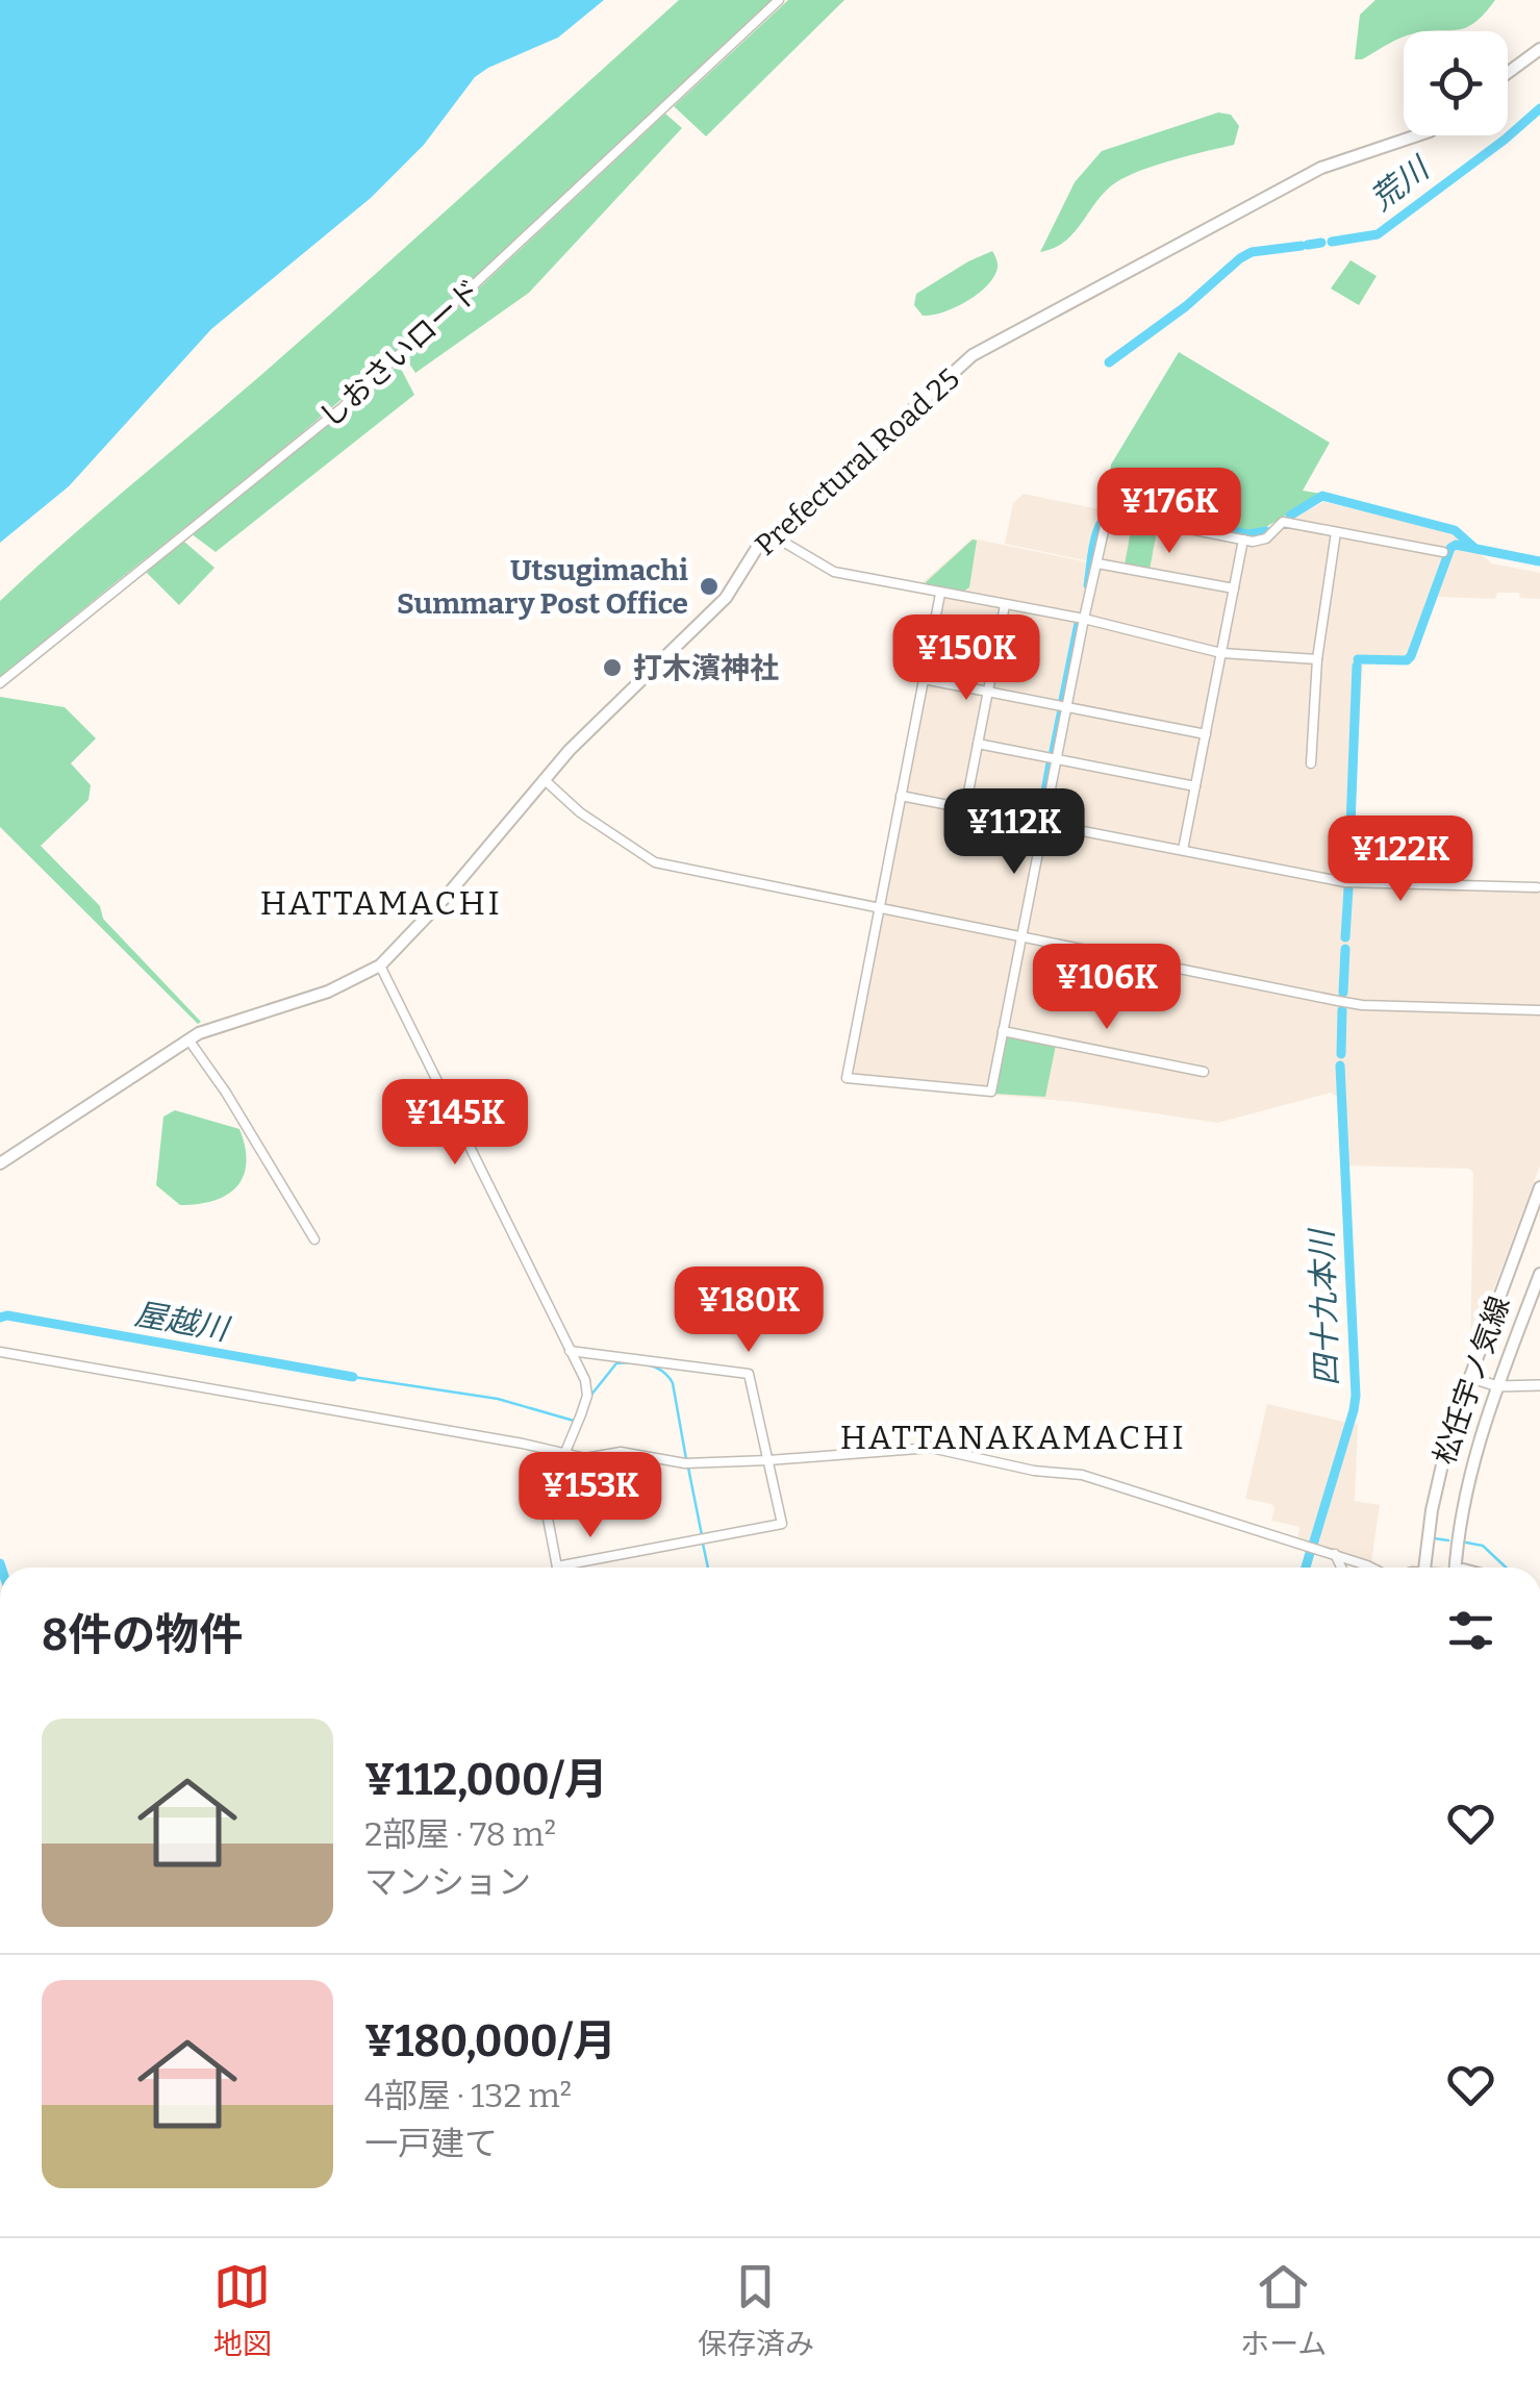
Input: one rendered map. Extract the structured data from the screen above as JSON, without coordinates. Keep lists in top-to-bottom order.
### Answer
{
  "streets": {
    "main road": ["Prefectural Road 25", "松任宇ノ気線"],
    "street": ["しおさいロード"]
  },
  "districts": ["HATTAMACHI", "HATTANAKAMACHI"],
  "water": ["荒川", "四十九本川", "屋越川"],
  "places": ["Utsugimachi Summary Post Office", "打木濱神社"],
  "page": {
    "price": [
      "¥176K",
      "¥150K",
      "¥112K",
      "¥122K",
      "¥106K",
      "¥145K",
      "¥180K",
      "¥153K"
    ],
    "heading": "8件の物件",
    "list": [
      {
        "name": "¥112,000/月",
        "note": "2部屋 · 78 m² · マンション"
      },
      {
        "name": "¥180,000/月",
        "note": "4部屋 · 132 m² · 一戸建て"
      }
    ],
    "tabs": ["地図", "保存済み", "ホーム"]
  }
}
